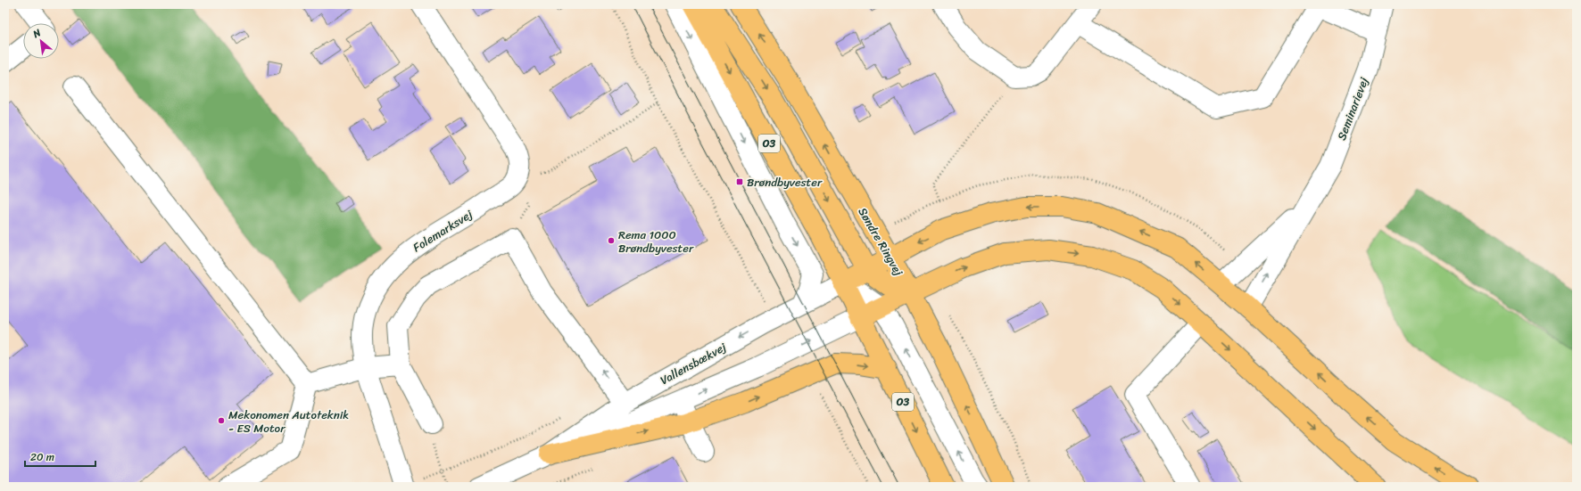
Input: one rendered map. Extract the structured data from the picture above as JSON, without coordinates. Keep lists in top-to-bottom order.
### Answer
{
  "streets": {
    "main road": ["O3", "Søndre Ringvej"],
    "street": ["Seminarievej", "Folemarksvej", "Vallensbækvej"]
  },
  "crossings": [
    ["O3", "Vallensbækvej"]
  ],
  "places": {
    "transit": ["Brøndbyvester"],
    "other": ["Rema 1000 Brøndbyvester", "Mekonomen Autoteknik - ES Motor"]
  },
  "scale_bar": "20 m",
  "north": "top left"
}
